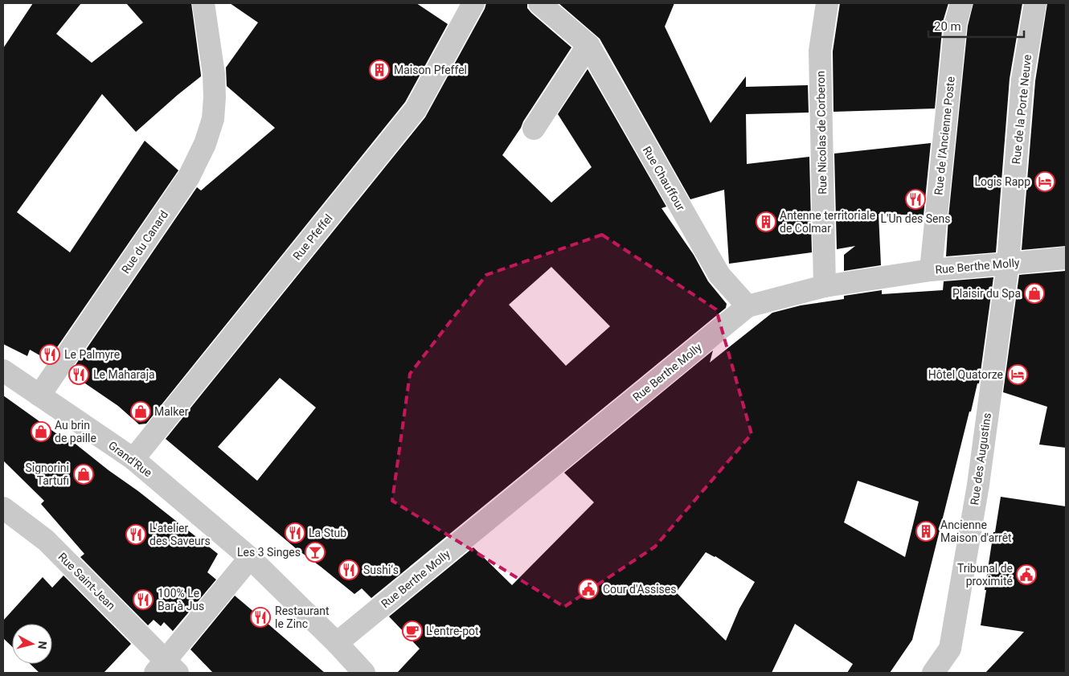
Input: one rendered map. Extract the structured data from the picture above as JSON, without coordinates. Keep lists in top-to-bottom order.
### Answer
{
  "streets": {
    "street": [
      "Rue de la Porte Neuve",
      "Rue Nicolas de Corberon",
      "Rue de l'Ancienne Poste",
      "Rue Chauffour",
      "Rue Pfeffel",
      "Rue du Canard",
      "Rue Berthe Molly",
      "Grand'Rue",
      "Rue des Augustins",
      "Rue Saint-Jean"
    ]
  },
  "crossings": [
    ["Rue de la Porte Neuve", "Rue Berthe Molly"],
    ["Rue de la Porte Neuve", "Rue des Augustins"],
    ["Rue Nicolas de Corberon", "Rue Berthe Molly"],
    ["Rue de l'Ancienne Poste", "Rue Berthe Molly"],
    ["Rue Chauffour", "Rue Berthe Molly"],
    ["Rue Pfeffel", "Grand'Rue"],
    ["Rue du Canard", "Grand'Rue"],
    ["Rue Berthe Molly", "Grand'Rue"],
    ["Rue Berthe Molly", "Rue des Augustins"]
  ],
  "places": {
    "building": ["Maison Pfeffel", "Antenne territoriale de Colmar", "Ancienne Maison d'arrêt"],
    "hotel": ["Logis Rapp", "Hôtel Quatorze"],
    "restaurant": [
      "L'Un des Sens",
      "Le Palmyre",
      "Le Maharaja",
      "La Stub",
      "L'atelier des Saveurs",
      "Sushi‘s",
      "100% Le Bar à Jus",
      "Restaurant le Zinc"
    ],
    "shop": [
      "Plaisir du Spa",
      "Malker",
      "Au brin de paille",
      "Signorini Tartufi"
    ],
    "bar": ["Les 3 Singes"],
    "public building": ["Tribunal de proximité", "Cour d'Assises"],
    "cafe": ["L'entre-pot"]
  },
  "scale_bar": "20 m",
  "north": "right"
}
